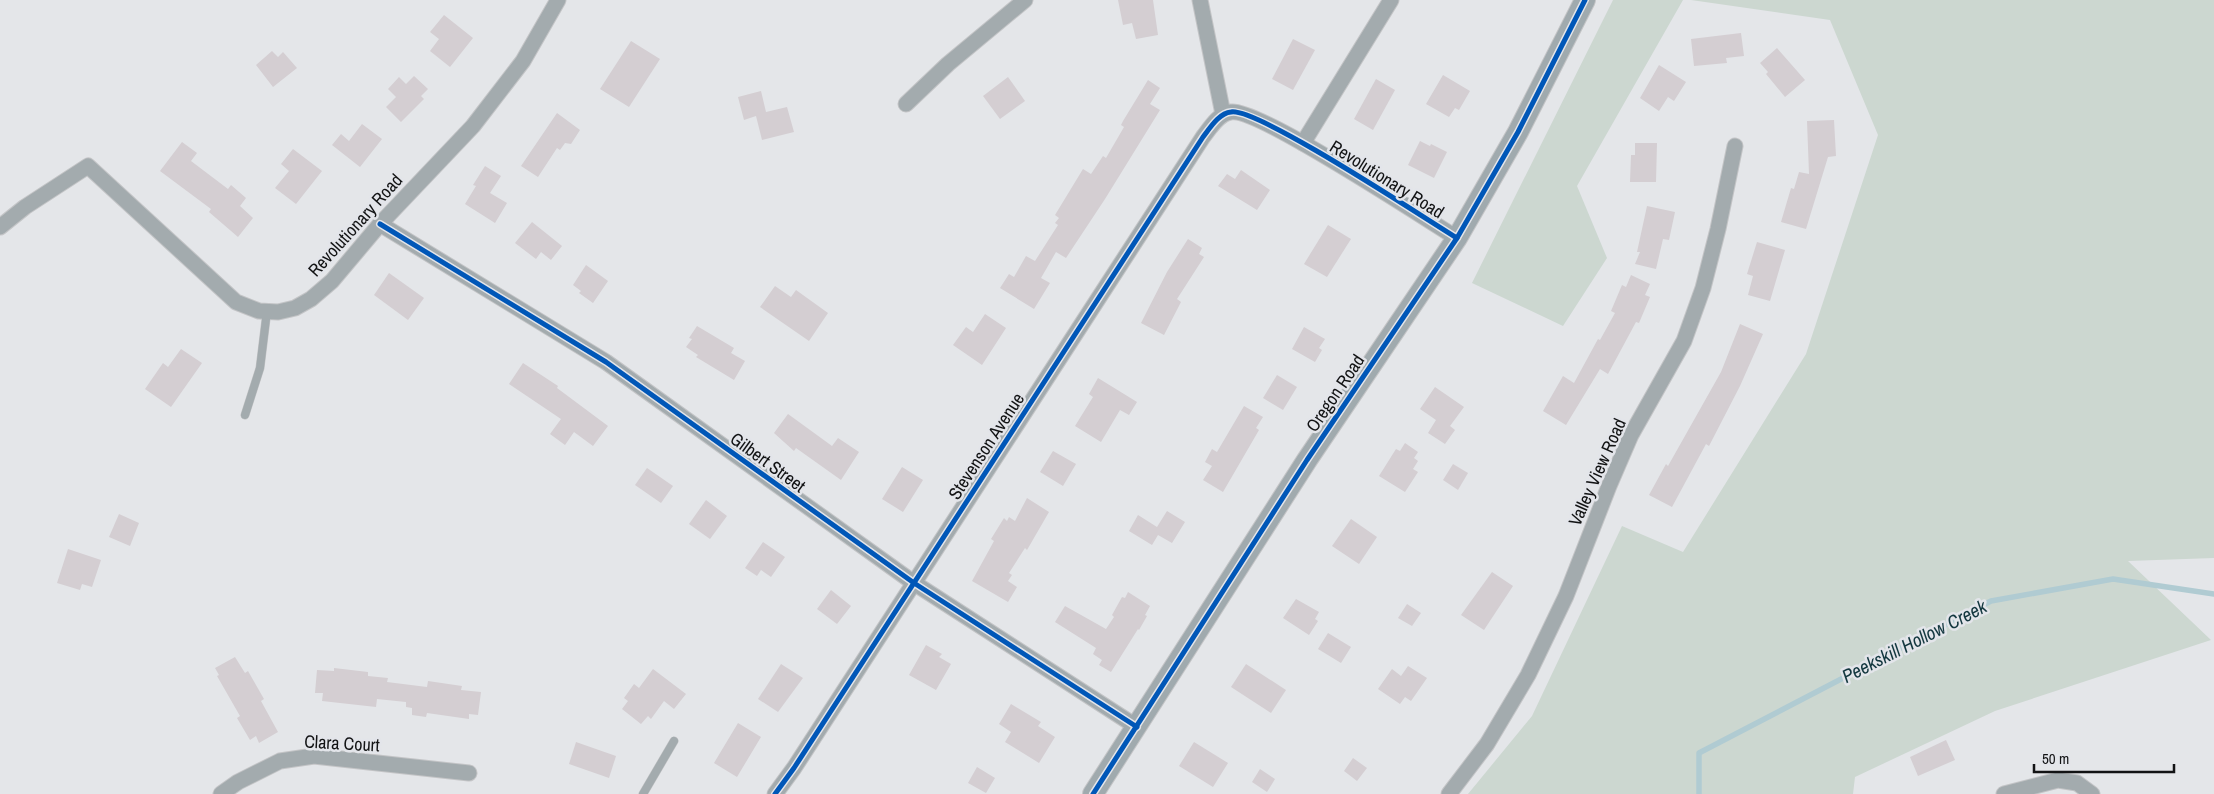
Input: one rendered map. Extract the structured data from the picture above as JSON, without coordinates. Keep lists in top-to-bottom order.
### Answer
{
  "streets": {
    "street": [
      "Revolutionary Road",
      "Oregon Road",
      "Stevenson Avenue",
      "Gilbert Street",
      "Valley View Road",
      "Clara Court"
    ]
  },
  "crossings": [
    ["Revolutionary Road", "Oregon Road"],
    ["Revolutionary Road", "Stevenson Avenue"],
    ["Revolutionary Road", "Gilbert Street"],
    ["Oregon Road", "Gilbert Street"],
    ["Stevenson Avenue", "Gilbert Street"]
  ],
  "water": ["Peekskill Hollow Creek"],
  "scale_bar": "50 m"
}
